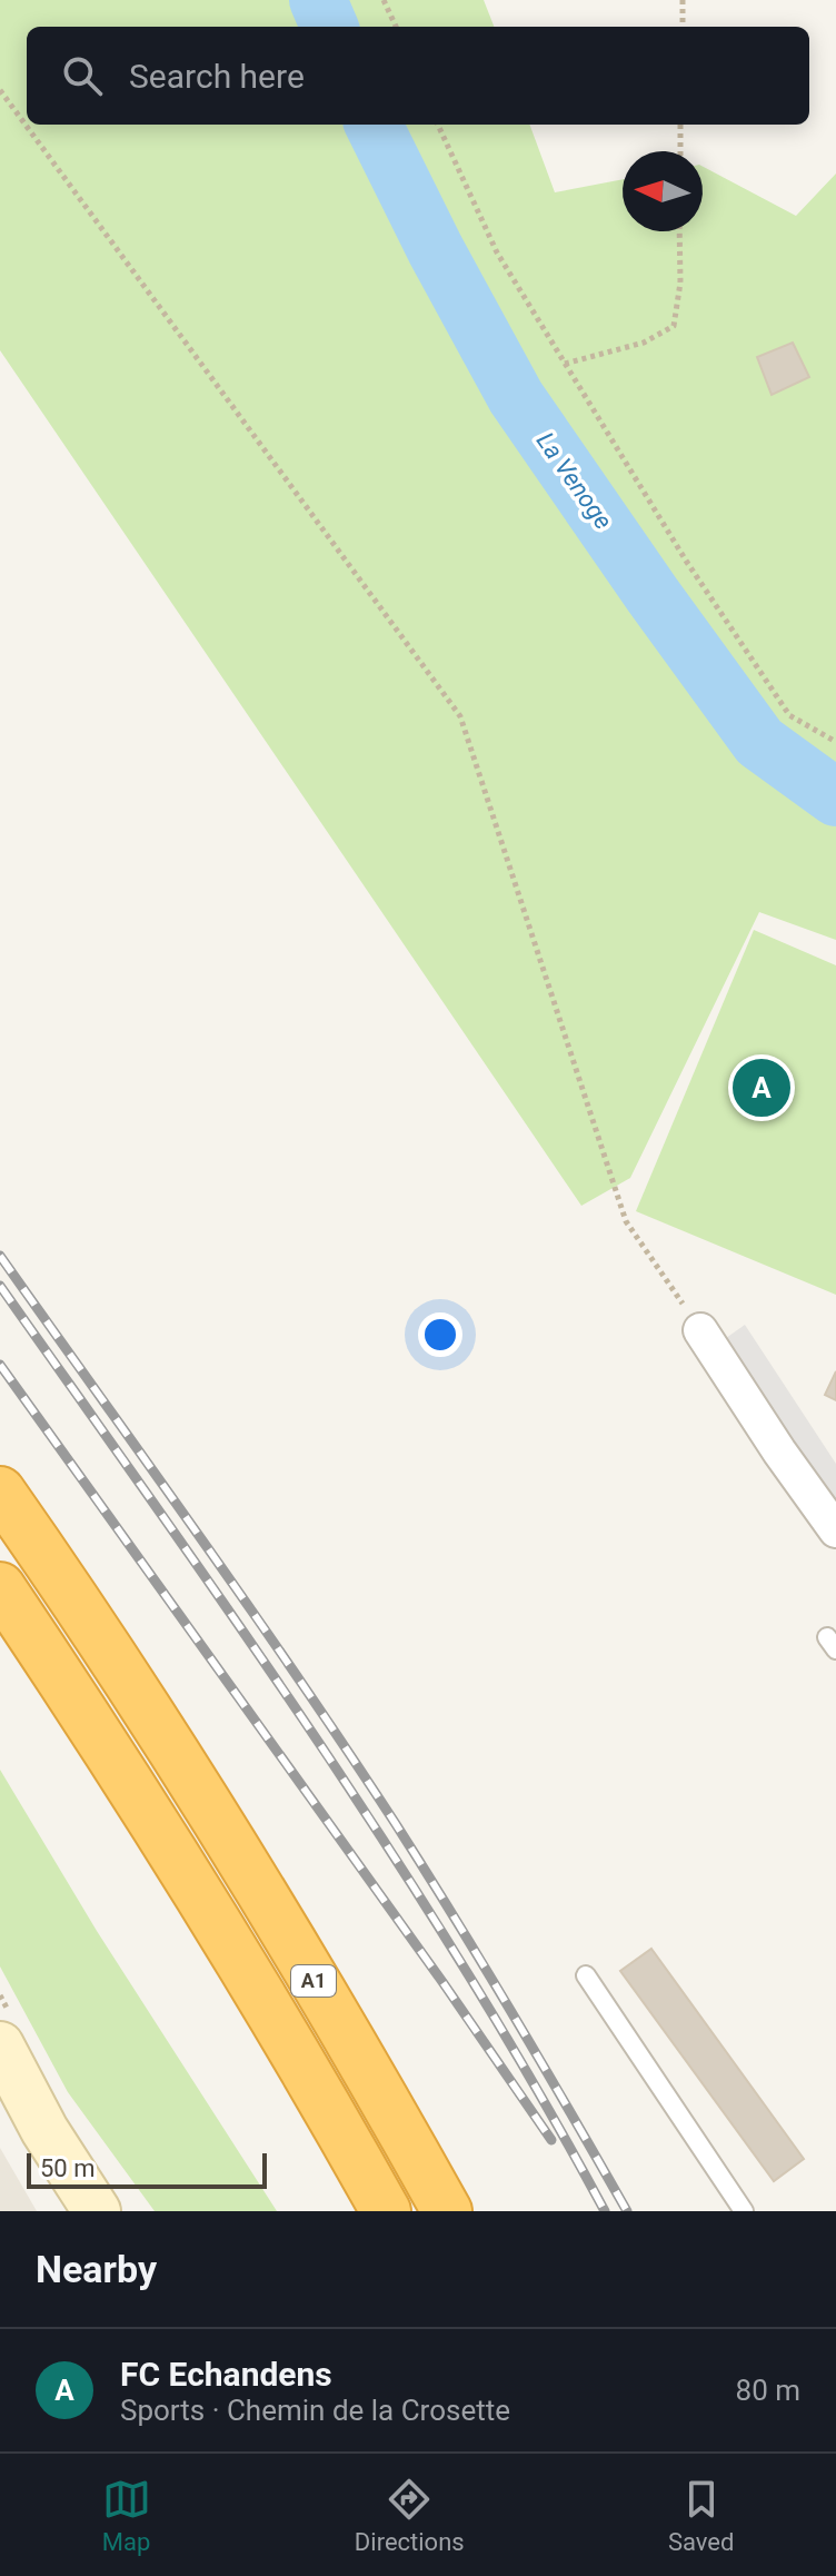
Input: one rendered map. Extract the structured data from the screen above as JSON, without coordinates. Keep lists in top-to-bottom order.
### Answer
{
  "streets": {
    "highway": ["A1"]
  },
  "water": ["La Venoge"],
  "scale_bar": "50 m",
  "north": "left",
  "page": {
    "search": "Search here",
    "pins": "A",
    "scale": "50 m",
    "heading": "Nearby",
    "list": [
      {
        "mark": "A",
        "name": "FC Echandens",
        "note": "Sports · Chemin de la Crosette",
        "value": "80 m"
      }
    ],
    "nav": ["Map", "Directions", "Saved"]
  }
}
